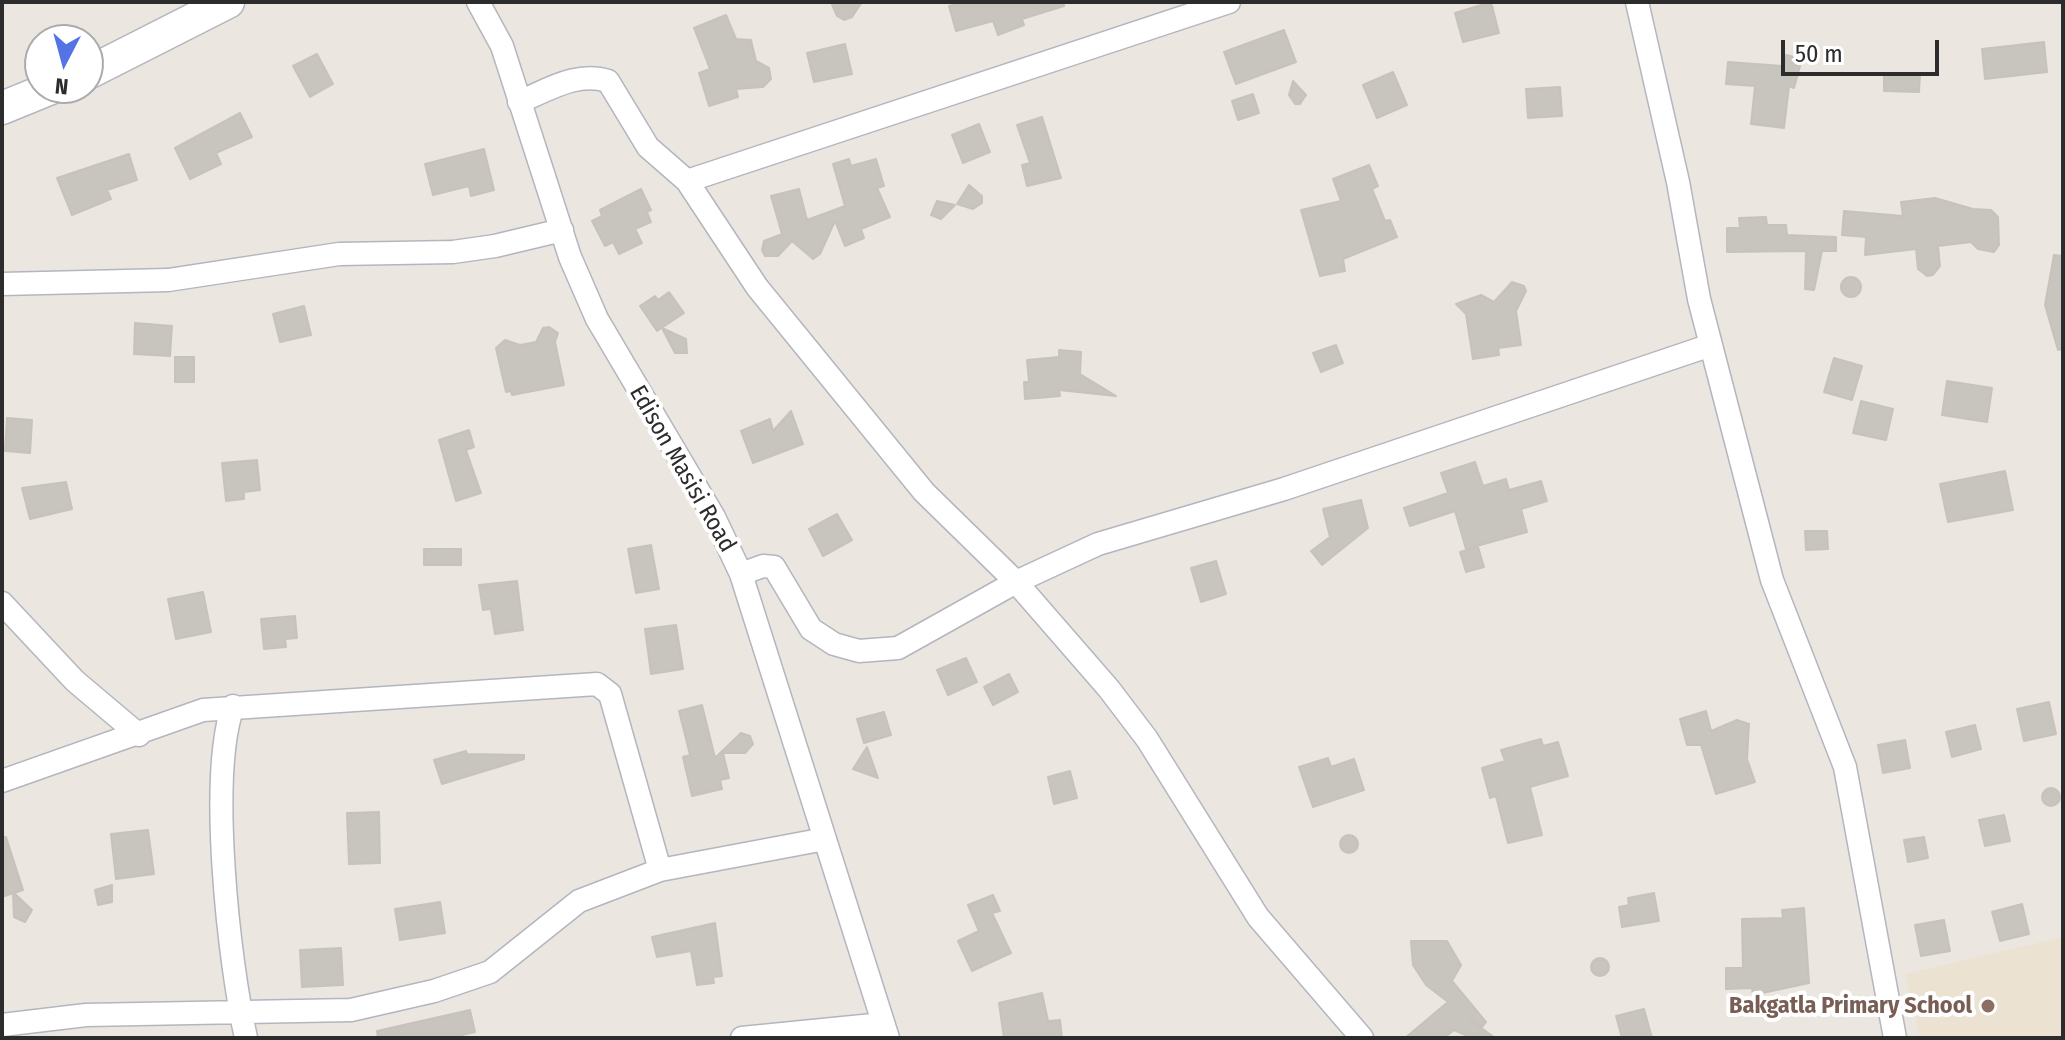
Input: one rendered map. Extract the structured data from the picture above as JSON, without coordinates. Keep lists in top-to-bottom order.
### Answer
{
  "streets": {
    "street": ["Edison Masisi Road"]
  },
  "places": ["Bakgatla Primary School"],
  "scale_bar": "50 m",
  "north": "bottom"
}
